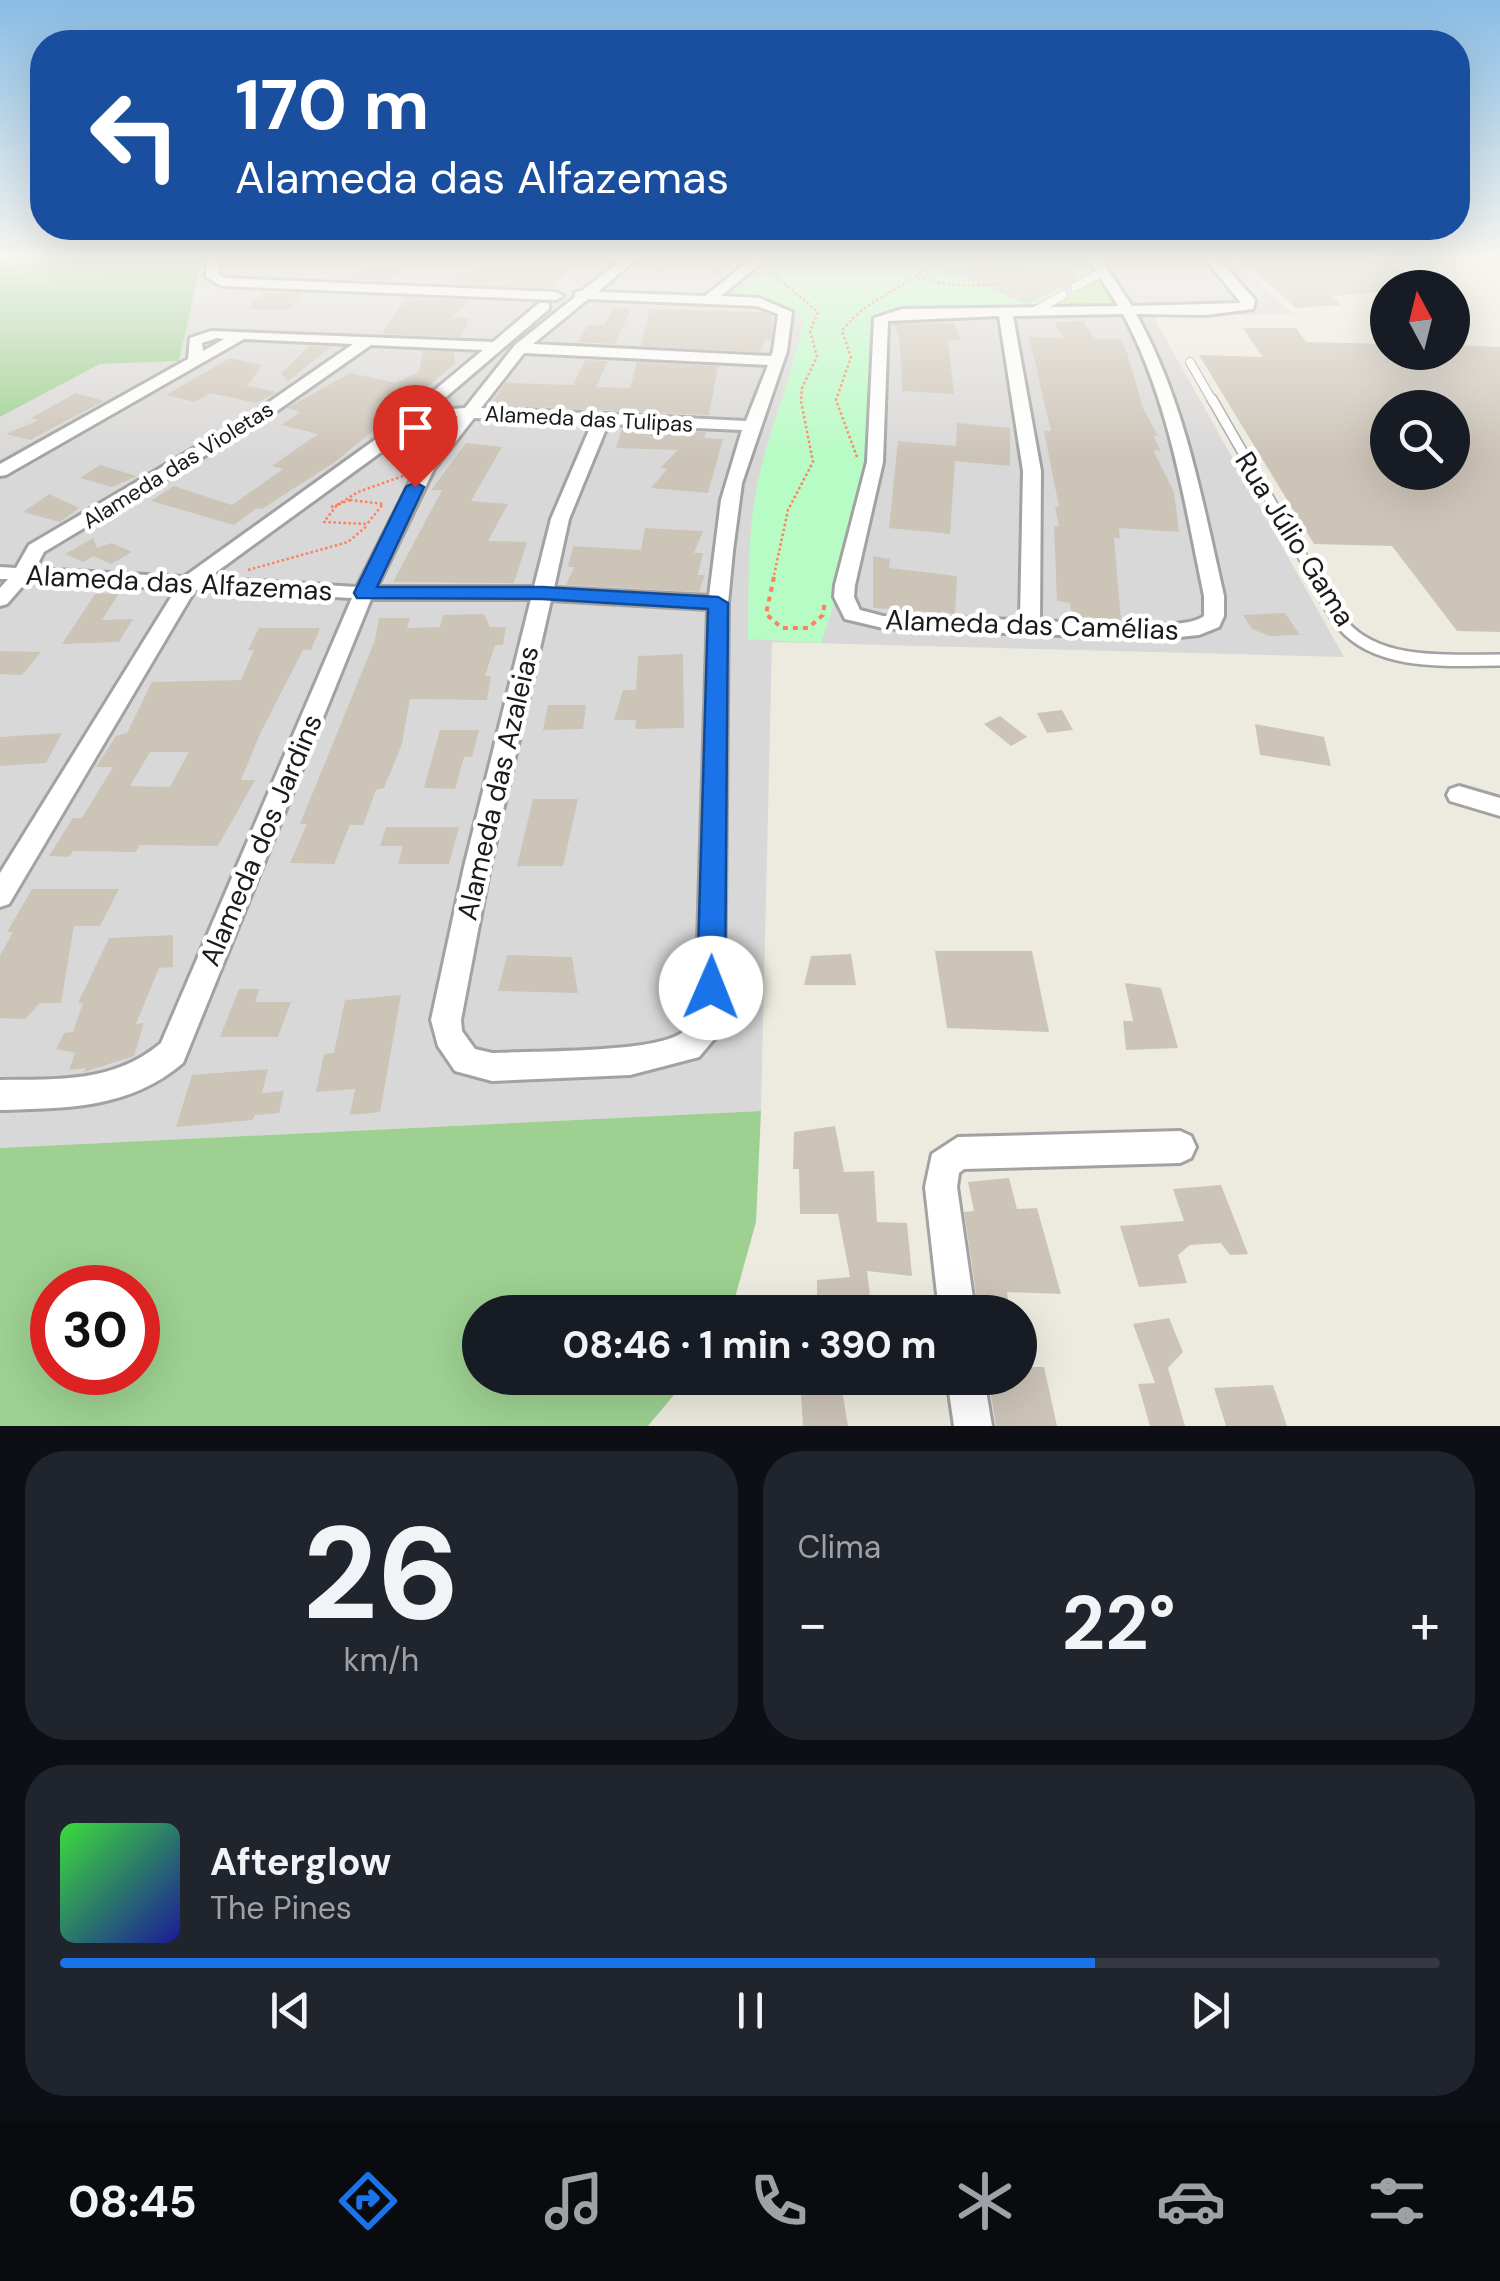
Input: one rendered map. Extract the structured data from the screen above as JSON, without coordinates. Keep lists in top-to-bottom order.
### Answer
{
  "streets": {
    "street": [
      "Alameda das Tulipas",
      "Alameda das Violetas",
      "Alameda das Alfazemas",
      "Alameda das Camélias",
      "Alameda das Azaleias",
      "Alameda dos Jardins"
    ],
    "lane": ["Rua Júlio Gama"]
  },
  "crossings": [
    ["Alameda das Tulipas", "Alameda das Azaleias"],
    ["Alameda das Tulipas", "Alameda dos Jardins"],
    ["Alameda das Violetas", "Alameda das Alfazemas"],
    ["Alameda das Alfazemas", "Alameda das Azaleias"],
    ["Alameda das Alfazemas", "Alameda dos Jardins"]
  ],
  "north": "top",
  "page": {
    "turn": ["170 m", "Alameda das Alfazemas"],
    "limit": "30",
    "trip": "08:46 · 1 min · 390 m",
    "tile": [
      ["26", "km/h"],
      "Clima"
    ],
    "heat": ["−", "22°", "+"],
    "song": ["Afterglow", "The Pines"],
    "tabs": "08:45"
  }
}
